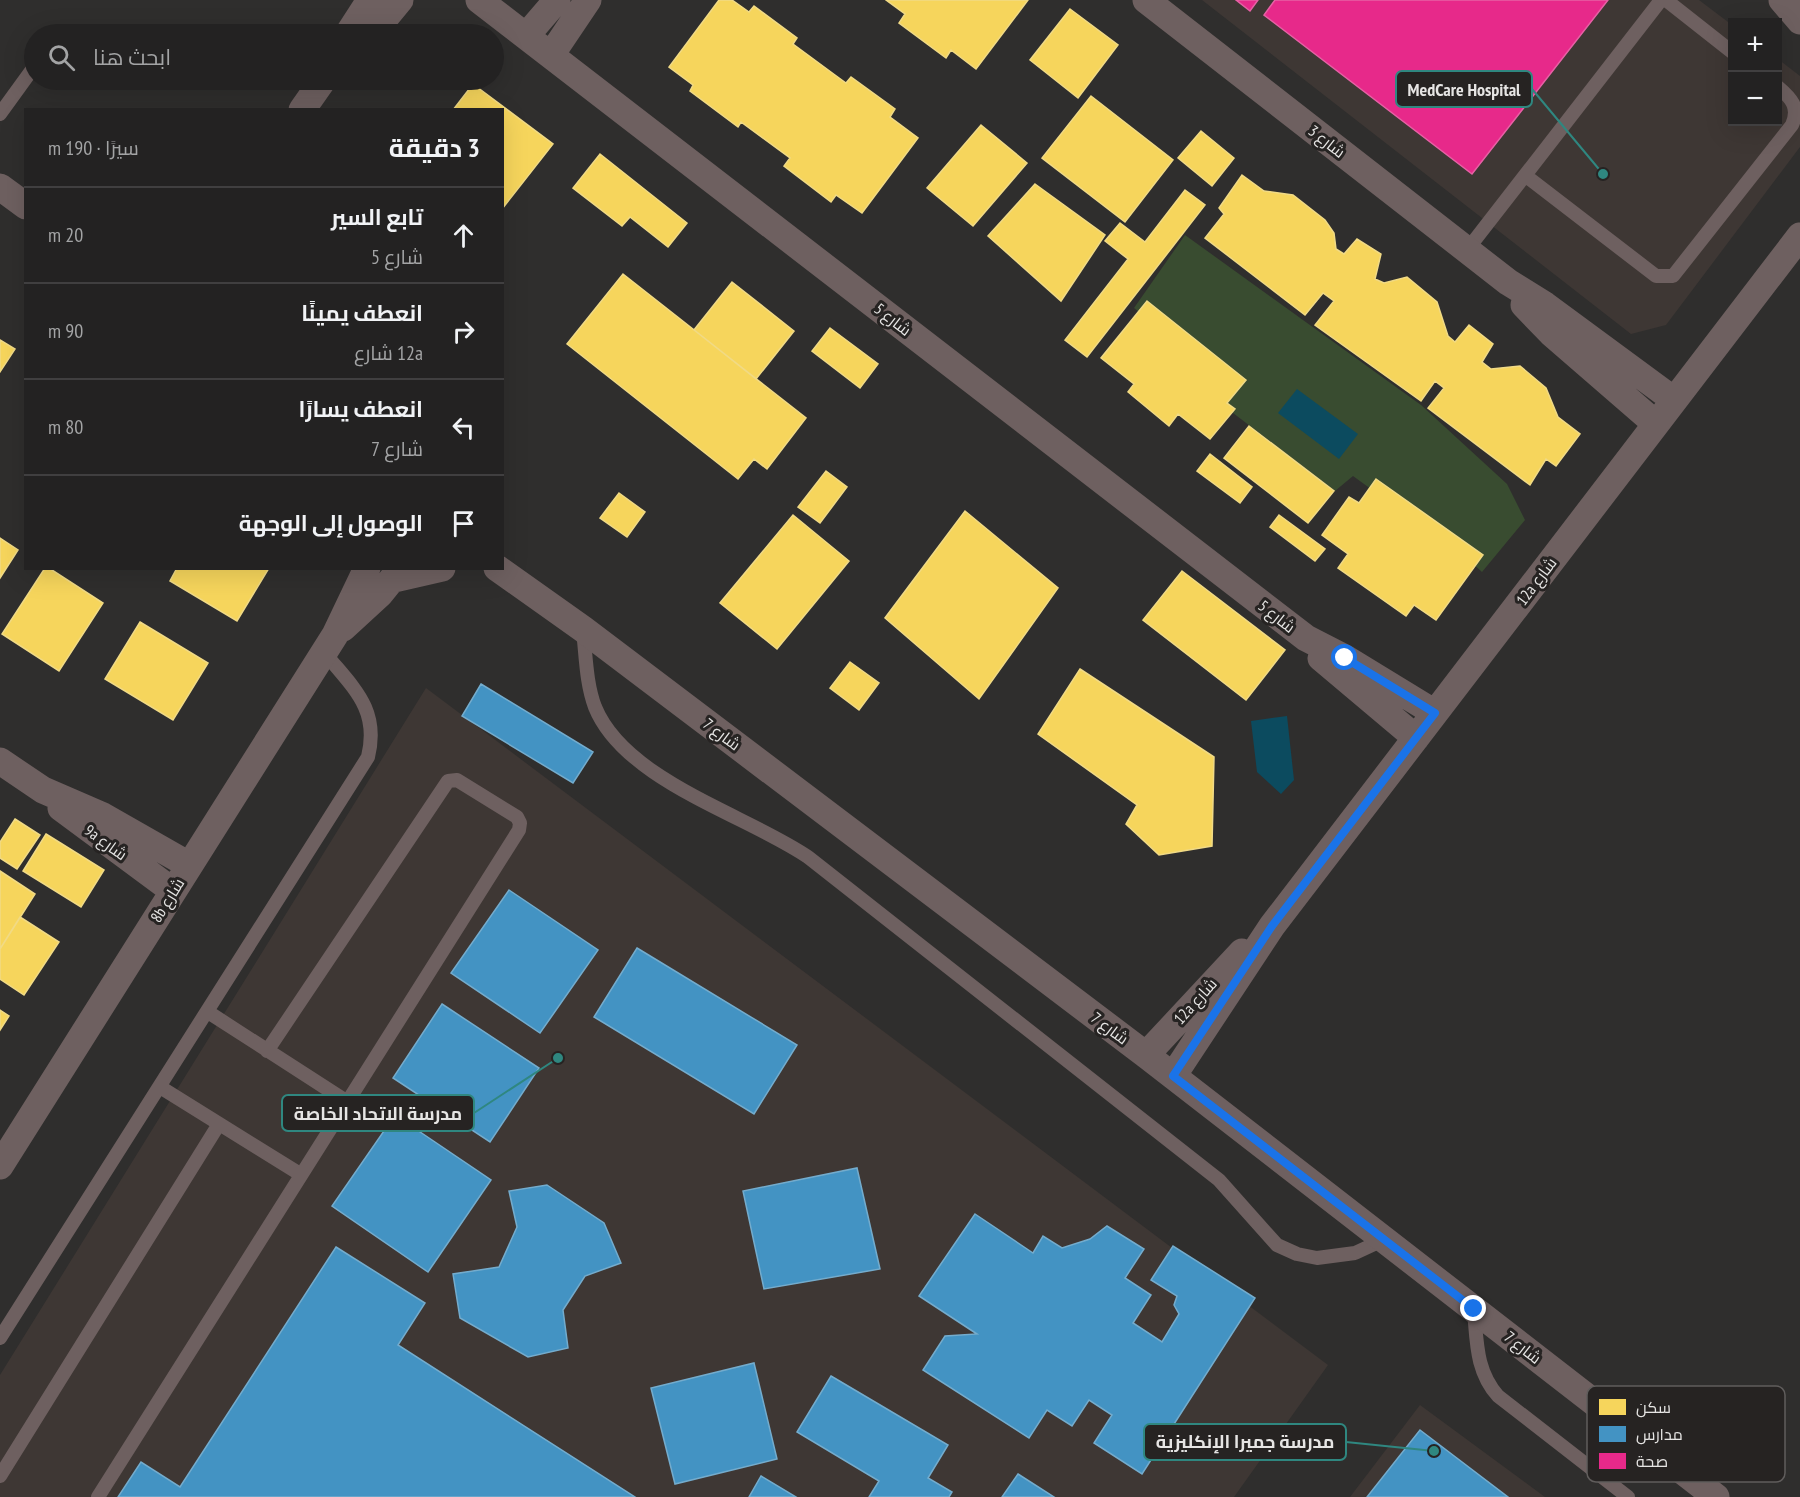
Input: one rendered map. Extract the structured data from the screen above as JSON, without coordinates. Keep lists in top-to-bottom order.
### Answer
{
  "streets": {
    "street": [
      "شارع 3",
      "شارع 5",
      "12a شارع",
      "شارع 7",
      "9a شارع",
      "8b شارع"
    ]
  },
  "crossings": [
    ["شارع 3", "12a شارع"],
    ["شارع 5", "12a شارع"],
    ["12a شارع", "شارع 7"],
    ["9a شارع", "8b شارع"]
  ],
  "places": ["MedCare Hospital", "مدرسة الاتحاد الخاصة", "مدرسة جميرا الإنكليزية"],
  "legend": ["سكن", "مدارس", "صحة"],
  "page": {
    "map_buttons": ["+", "−"],
    "search": "ابحث هنا",
    "heading": ["3 دقيقة", "سيرًا · 190 m"],
    "list": [
      ["تابع السير", "شارع 5", "20 m"],
      ["انعطف يمينًا", "12a شارع", "90 m"],
      ["انعطف يسارًا", "شارع 7", "80 m"],
      "الوصول إلى الوجهة"
    ]
  }
}
